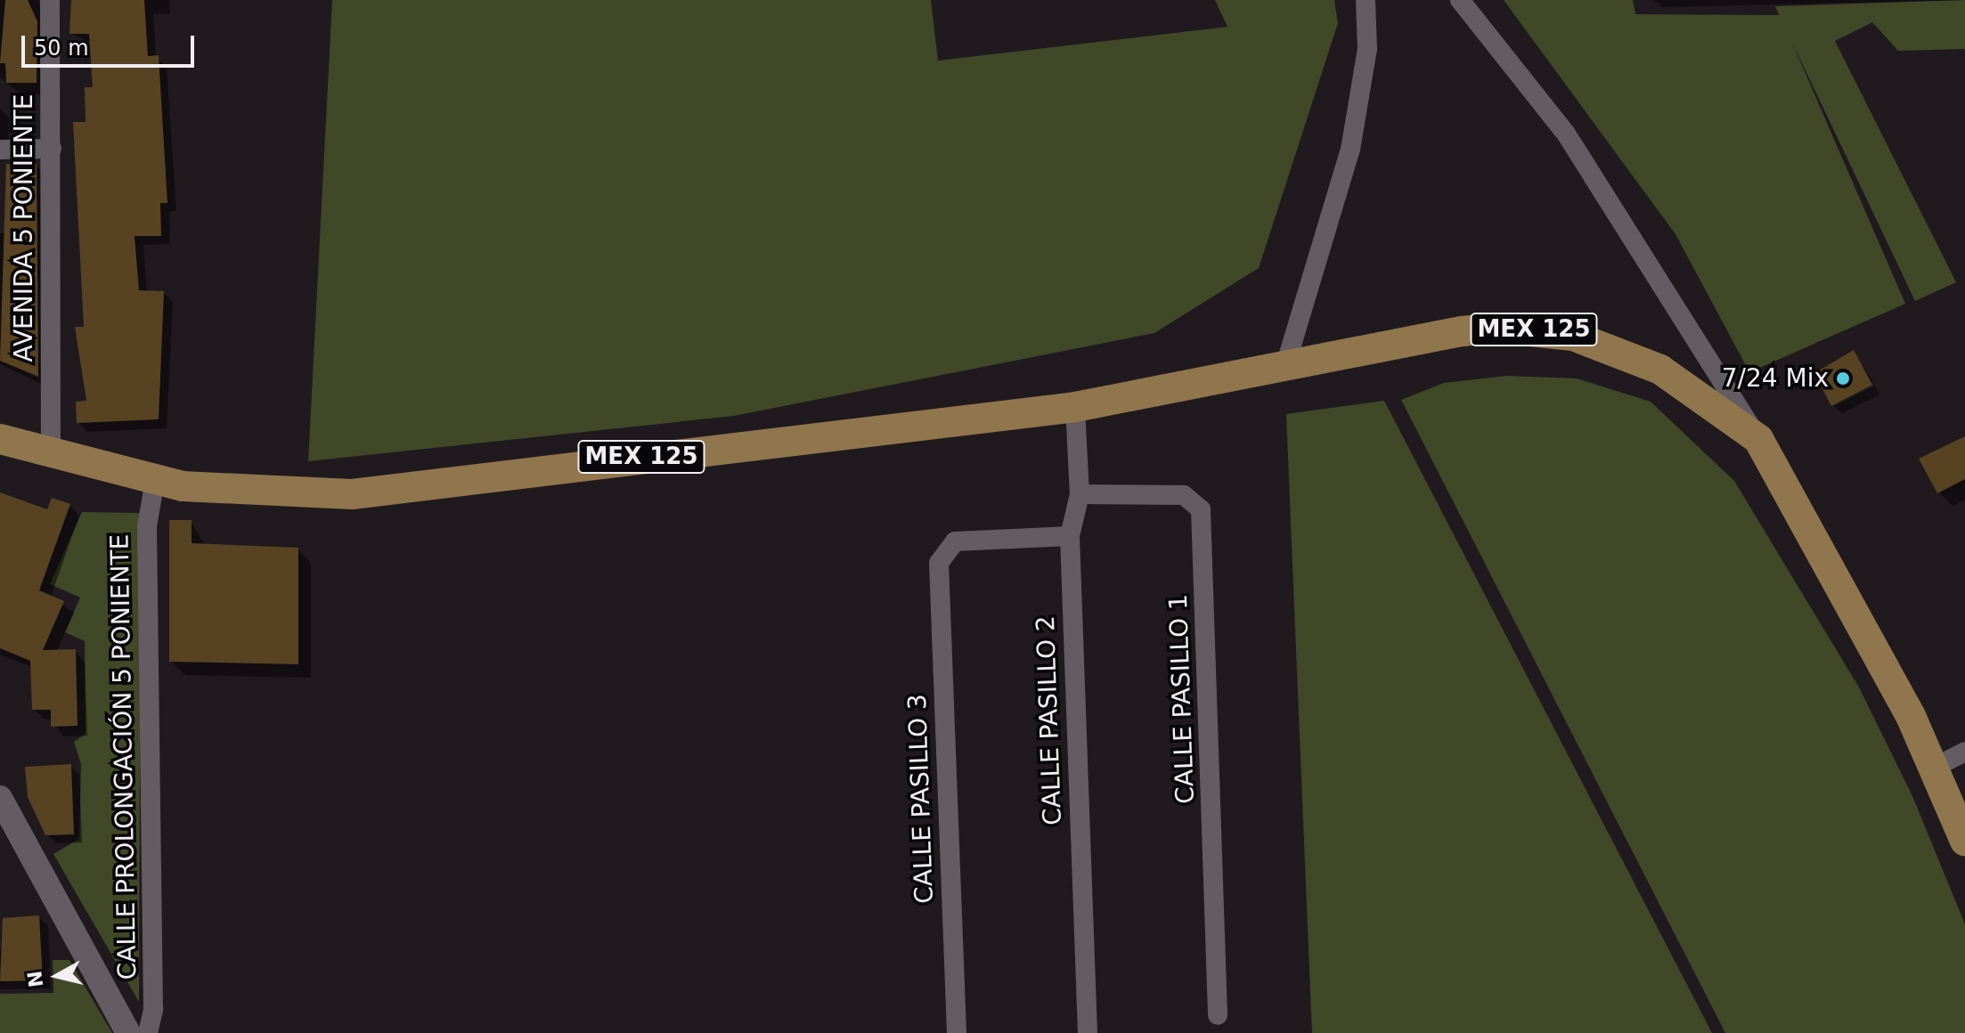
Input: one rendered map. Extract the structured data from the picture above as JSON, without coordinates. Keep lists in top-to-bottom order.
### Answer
{
  "streets": {
    "main road": ["MEX 125"],
    "street": [
      "AVENIDA 5 PONIENTE",
      "CALLE PASILLO 1",
      "CALLE PASILLO 2",
      "CALLE PROLONGACIÓN 5 PONIENTE",
      "CALLE PASILLO 3"
    ]
  },
  "crossings": [
    ["AVENIDA 5 PONIENTE", "MEX 125"],
    ["MEX 125", "CALLE PASILLO 2"],
    ["MEX 125", "CALLE PROLONGACIÓN 5 PONIENTE"],
    ["CALLE PASILLO 1", "CALLE PASILLO 2"],
    ["CALLE PASILLO 2", "CALLE PASILLO 3"]
  ],
  "places": ["7/24 Mix"],
  "scale_bar": "50 m",
  "north": "left"
}
